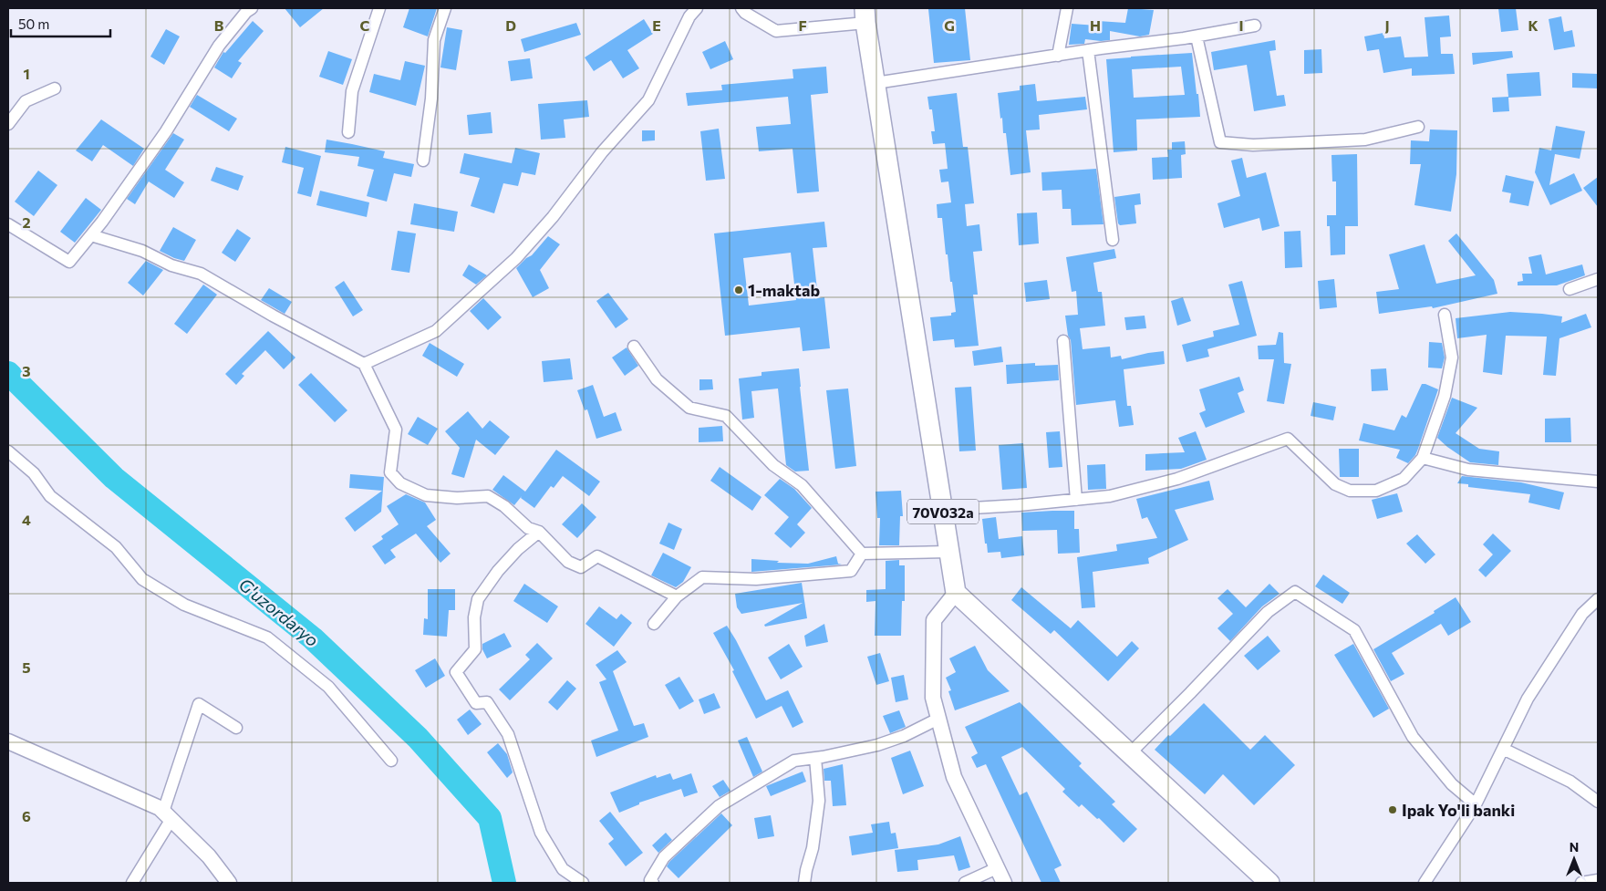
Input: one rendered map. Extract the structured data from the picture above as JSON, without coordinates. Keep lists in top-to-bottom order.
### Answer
{
  "streets": {
    "main road": ["70V032a"]
  },
  "water": ["G'uzordaryo"],
  "places": ["1-maktab", "Ipak Yo'li banki"],
  "scale_bar": "50 m",
  "north": "top",
  "grid": {
    "columns": [
      "B",
      "C",
      "D",
      "E",
      "F",
      "G",
      "H",
      "I",
      "J",
      "K"
    ],
    "rows": [
      "1",
      "2",
      "3",
      "4",
      "5",
      "6"
    ]
  }
}
